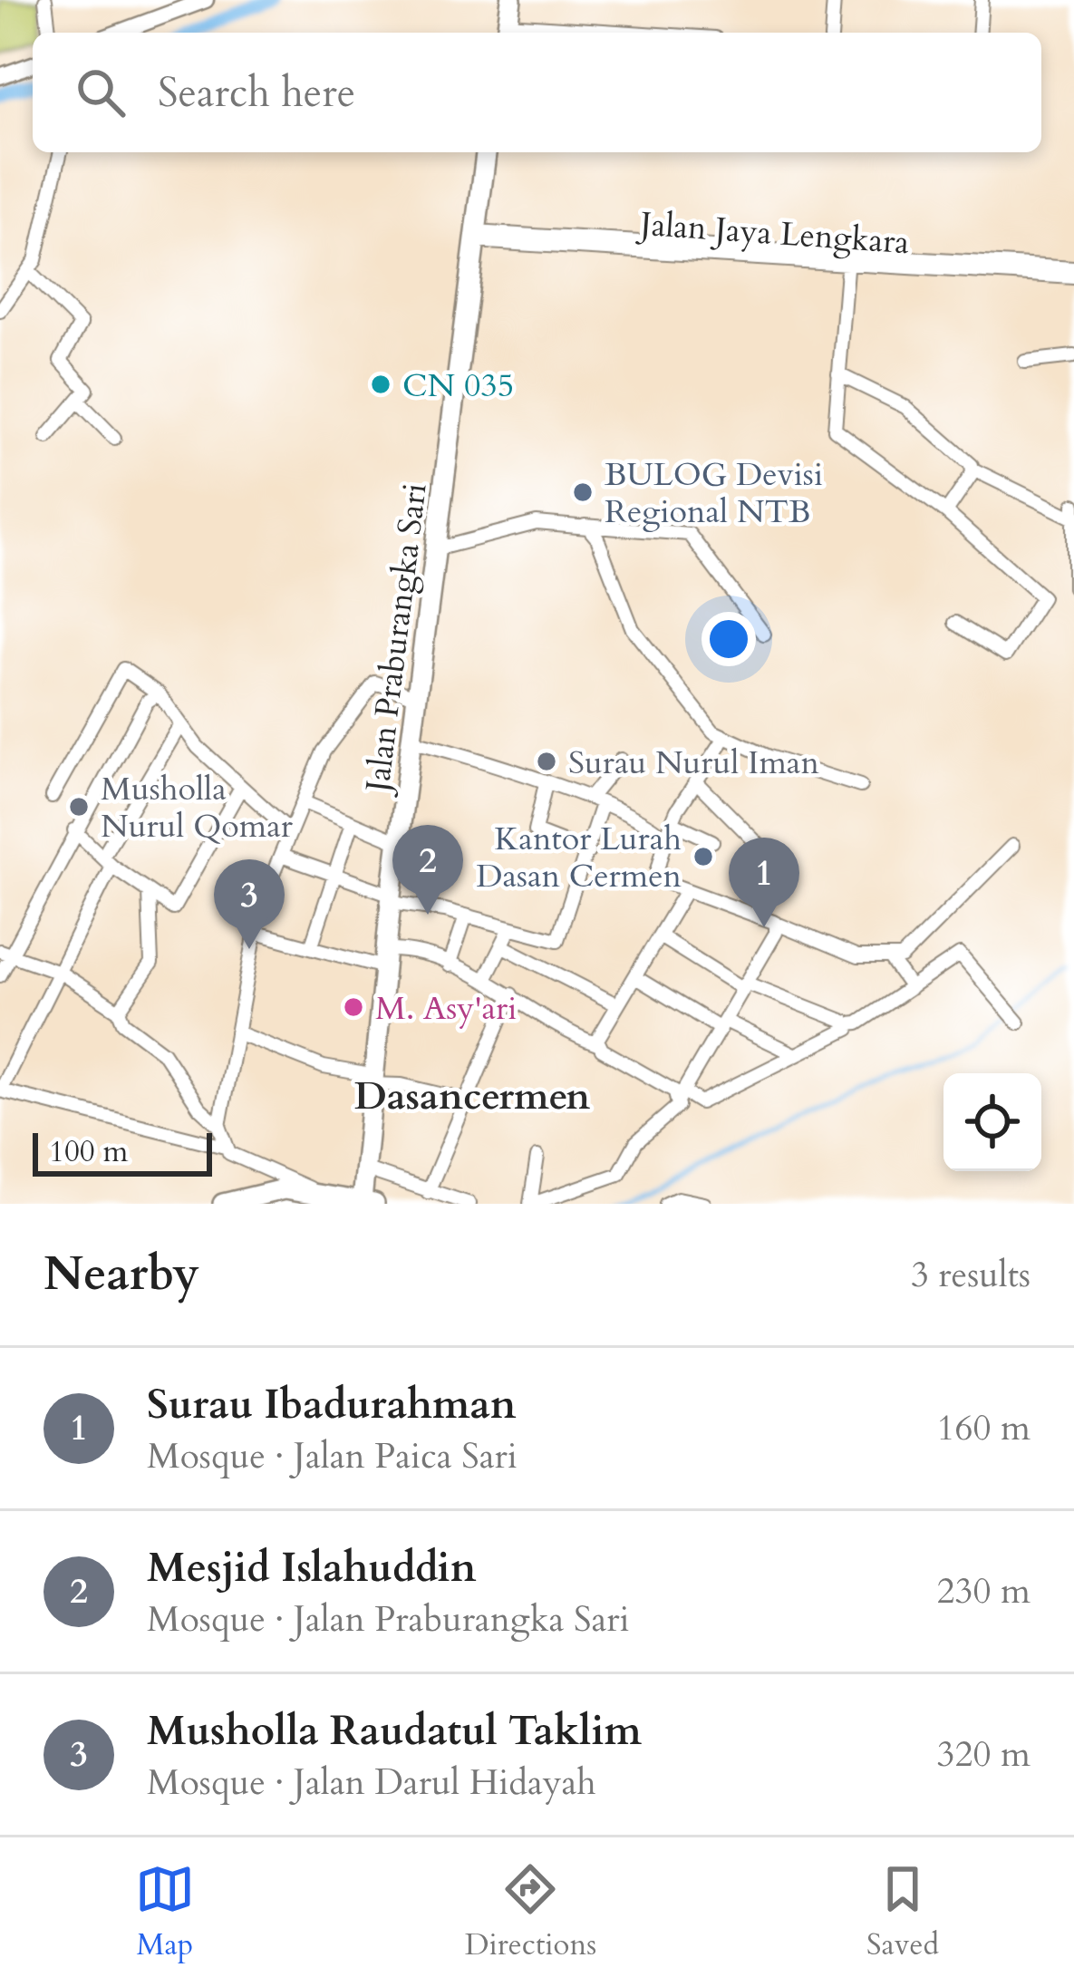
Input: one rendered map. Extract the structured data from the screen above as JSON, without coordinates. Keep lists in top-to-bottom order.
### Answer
{
  "streets": {
    "main road": ["Jalan Praburangka Sari"],
    "street": ["Jalan Jaya Lengkara"]
  },
  "crossings": [
    ["Jalan Jaya Lengkara", "Jalan Praburangka Sari"]
  ],
  "districts": ["Dasancermen"],
  "places": [
    "CN 035",
    "BULOG Devisi Regional NTB",
    "Surau Nurul Iman",
    "Musholla Nurul Qomar",
    "Kantor Lurah Dasan Cermen",
    "M. Asy'ari"
  ],
  "scale_bar": "100 m",
  "page": {
    "search": "Search here",
    "pins": ["2", "1", "3"],
    "scale": "100 m",
    "heading": ["Nearby", "3 results"],
    "list": [
      {
        "mark": "1",
        "name": "Surau Ibadurahman",
        "note": "Mosque · Jalan Paica Sari",
        "value": "160 m"
      },
      {
        "mark": "2",
        "name": "Mesjid Islahuddin",
        "note": "Mosque · Jalan Praburangka Sari",
        "value": "230 m"
      },
      {
        "mark": "3",
        "name": "Musholla Raudatul Taklim",
        "note": "Mosque · Jalan Darul Hidayah",
        "value": "320 m"
      }
    ],
    "nav": ["Map", "Directions", "Saved"]
  }
}
